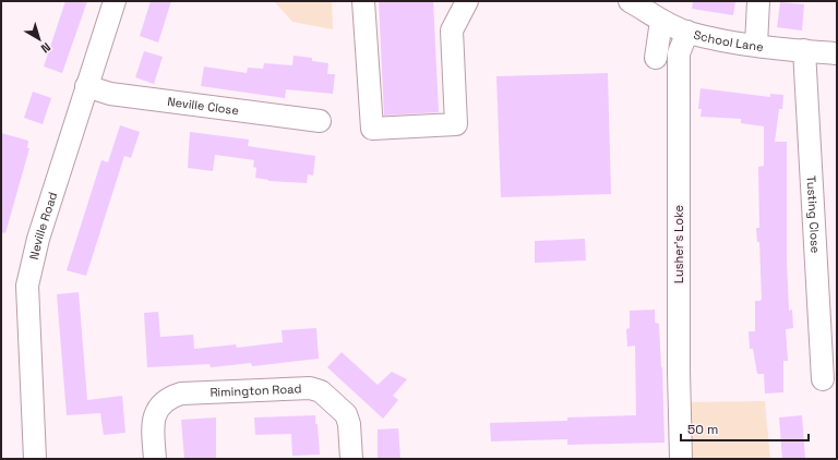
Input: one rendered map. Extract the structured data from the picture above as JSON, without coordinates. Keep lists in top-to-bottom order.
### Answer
{
  "streets": {
    "street": [
      "School Lane",
      "Neville Close",
      "Tusting Close",
      "Neville Road",
      "Lusher's Loke",
      "Rimington Road"
    ]
  },
  "crossings": [
    ["School Lane", "Tusting Close"],
    ["School Lane", "Lusher's Loke"],
    ["Neville Close", "Neville Road"]
  ],
  "scale_bar": "50 m",
  "north": "bottom right"
}
